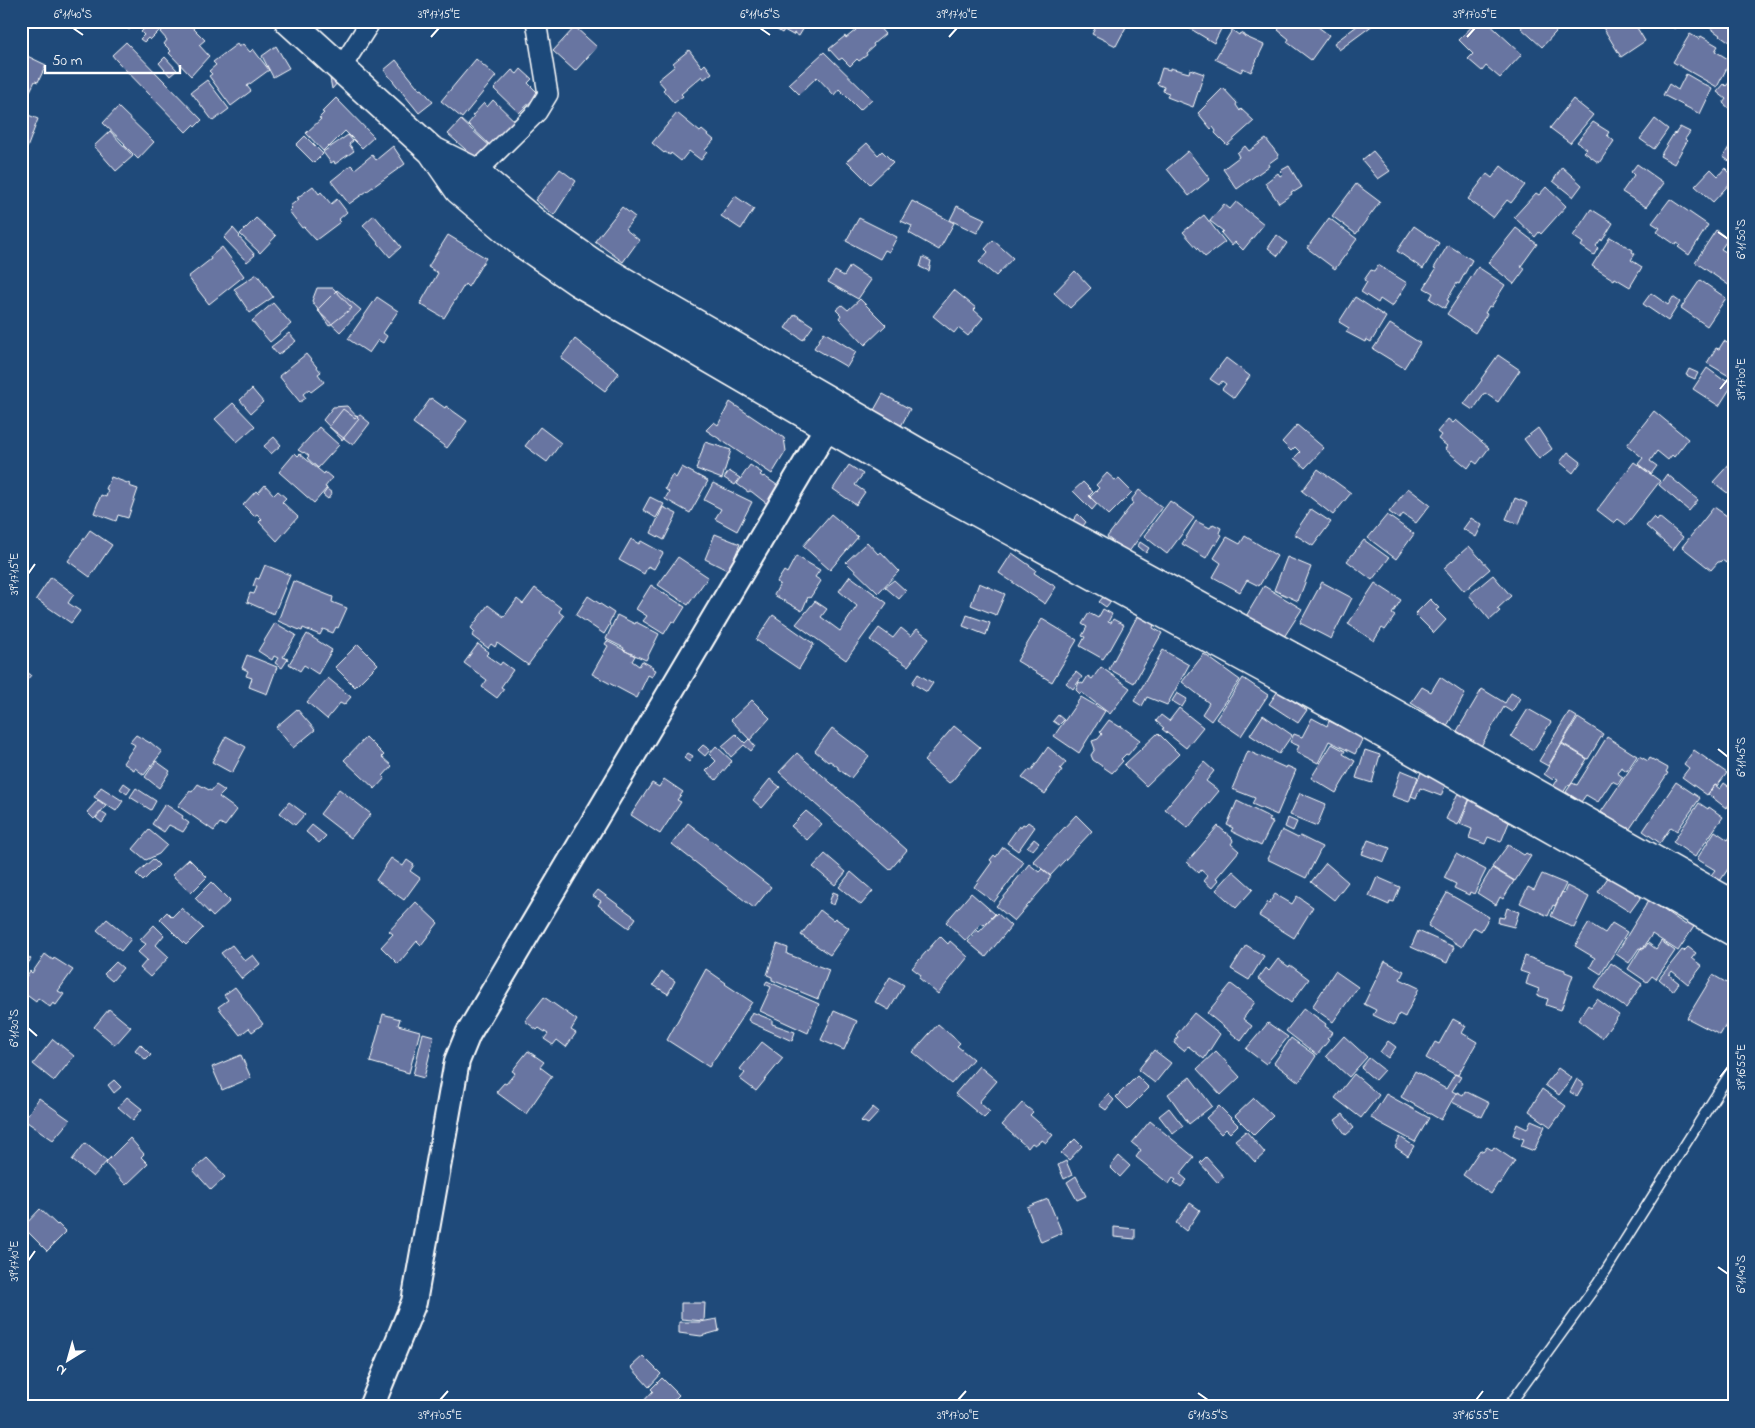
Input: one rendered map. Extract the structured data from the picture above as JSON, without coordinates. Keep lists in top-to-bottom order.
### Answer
{
  "scale_bar": "50 m",
  "north": "bottom left",
  "coordinates": [
    "6°11'40\"S",
    "39°17'15\"E",
    "6°11'45\"S",
    "39°17'10\"E",
    "39°17'05\"E",
    "6°11'50\"S",
    "39°17'00\"E",
    "6°11'30\"S",
    "39°16'55\"E",
    "6°11'35\"S"
  ]
}
